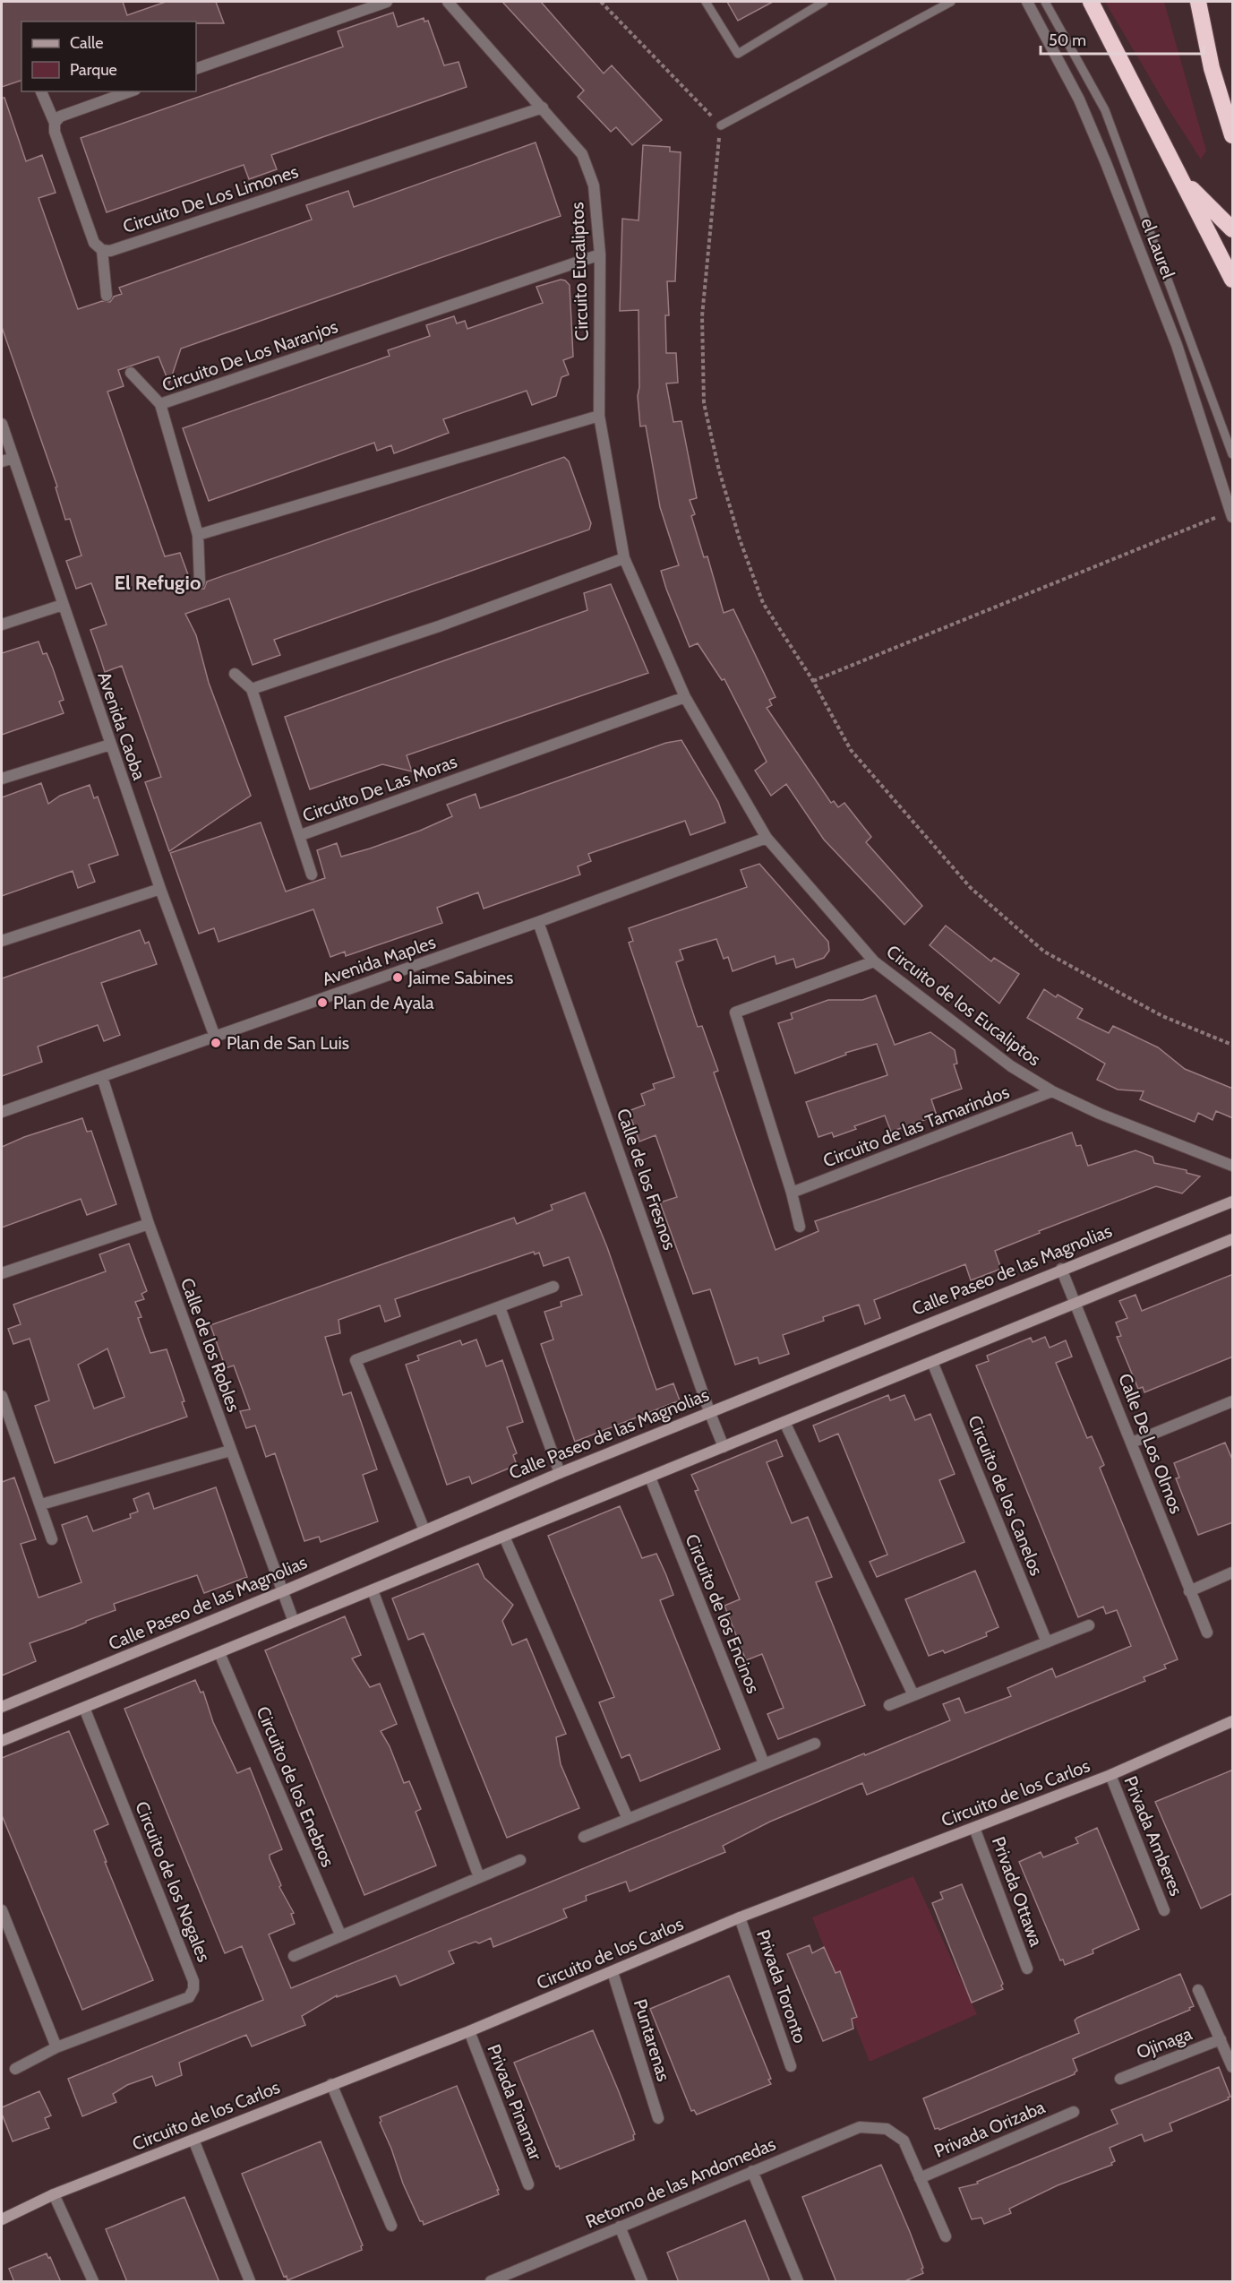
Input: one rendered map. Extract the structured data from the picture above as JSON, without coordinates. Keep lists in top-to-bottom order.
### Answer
{
  "streets": {
    "street": [
      "Circuito De Los Limones",
      "el Laurel",
      "Circuito Eucaliptos",
      "Circuito De Los Naranjos",
      "Avenida Caoba",
      "Circuito De Las Moras",
      "Avenida Maples",
      "Circuito de los Eucaliptos",
      "Circuito de las Tamarindos",
      "Calle de los Fresnos",
      "Calle Paseo de las Magnolias",
      "Calle de los Robles",
      "Calle De Los Olmos",
      "Circuito de los Canelos",
      "Circuito de los Encinos",
      "Circuito de los Enebros",
      "Circuito de los Carlos",
      "Privada Amberes",
      "Circuito de los Nogales",
      "Privada Ottawa",
      "Privada Toronto",
      "Puntarenas",
      "Ojinaga",
      "Privada Pinamar",
      "Privada Orizaba",
      "Retorno de las Andomedas"
    ]
  },
  "crossings": [
    ["Circuito De Los Limones", "Circuito Eucaliptos"],
    ["Circuito Eucaliptos", "Circuito De Los Naranjos"],
    ["Circuito Eucaliptos", "Circuito de los Eucaliptos"],
    ["Avenida Caoba", "Avenida Maples"],
    ["Circuito De Las Moras", "Circuito de los Eucaliptos"],
    ["Avenida Maples", "Circuito de los Eucaliptos"],
    ["Avenida Maples", "Calle de los Fresnos"],
    ["Avenida Maples", "Calle de los Robles"],
    ["Circuito de los Eucaliptos", "Circuito de las Tamarindos"],
    ["Calle de los Fresnos", "Calle Paseo de las Magnolias"],
    ["Calle Paseo de las Magnolias", "Calle de los Robles"],
    ["Calle Paseo de las Magnolias", "Calle De Los Olmos"],
    ["Circuito de los Carlos", "Privada Amberes"],
    ["Circuito de los Carlos", "Privada Ottawa"],
    ["Circuito de los Carlos", "Privada Toronto"],
    ["Circuito de los Carlos", "Puntarenas"],
    ["Circuito de los Carlos", "Privada Pinamar"],
    ["Privada Orizaba", "Retorno de las Andomedas"]
  ],
  "districts": ["El Refugio"],
  "places": ["Jaime Sabines", "Plan de Ayala", "Plan de San Luis"],
  "legend": ["Calle", "Parque"],
  "scale_bar": "50 m"
}
